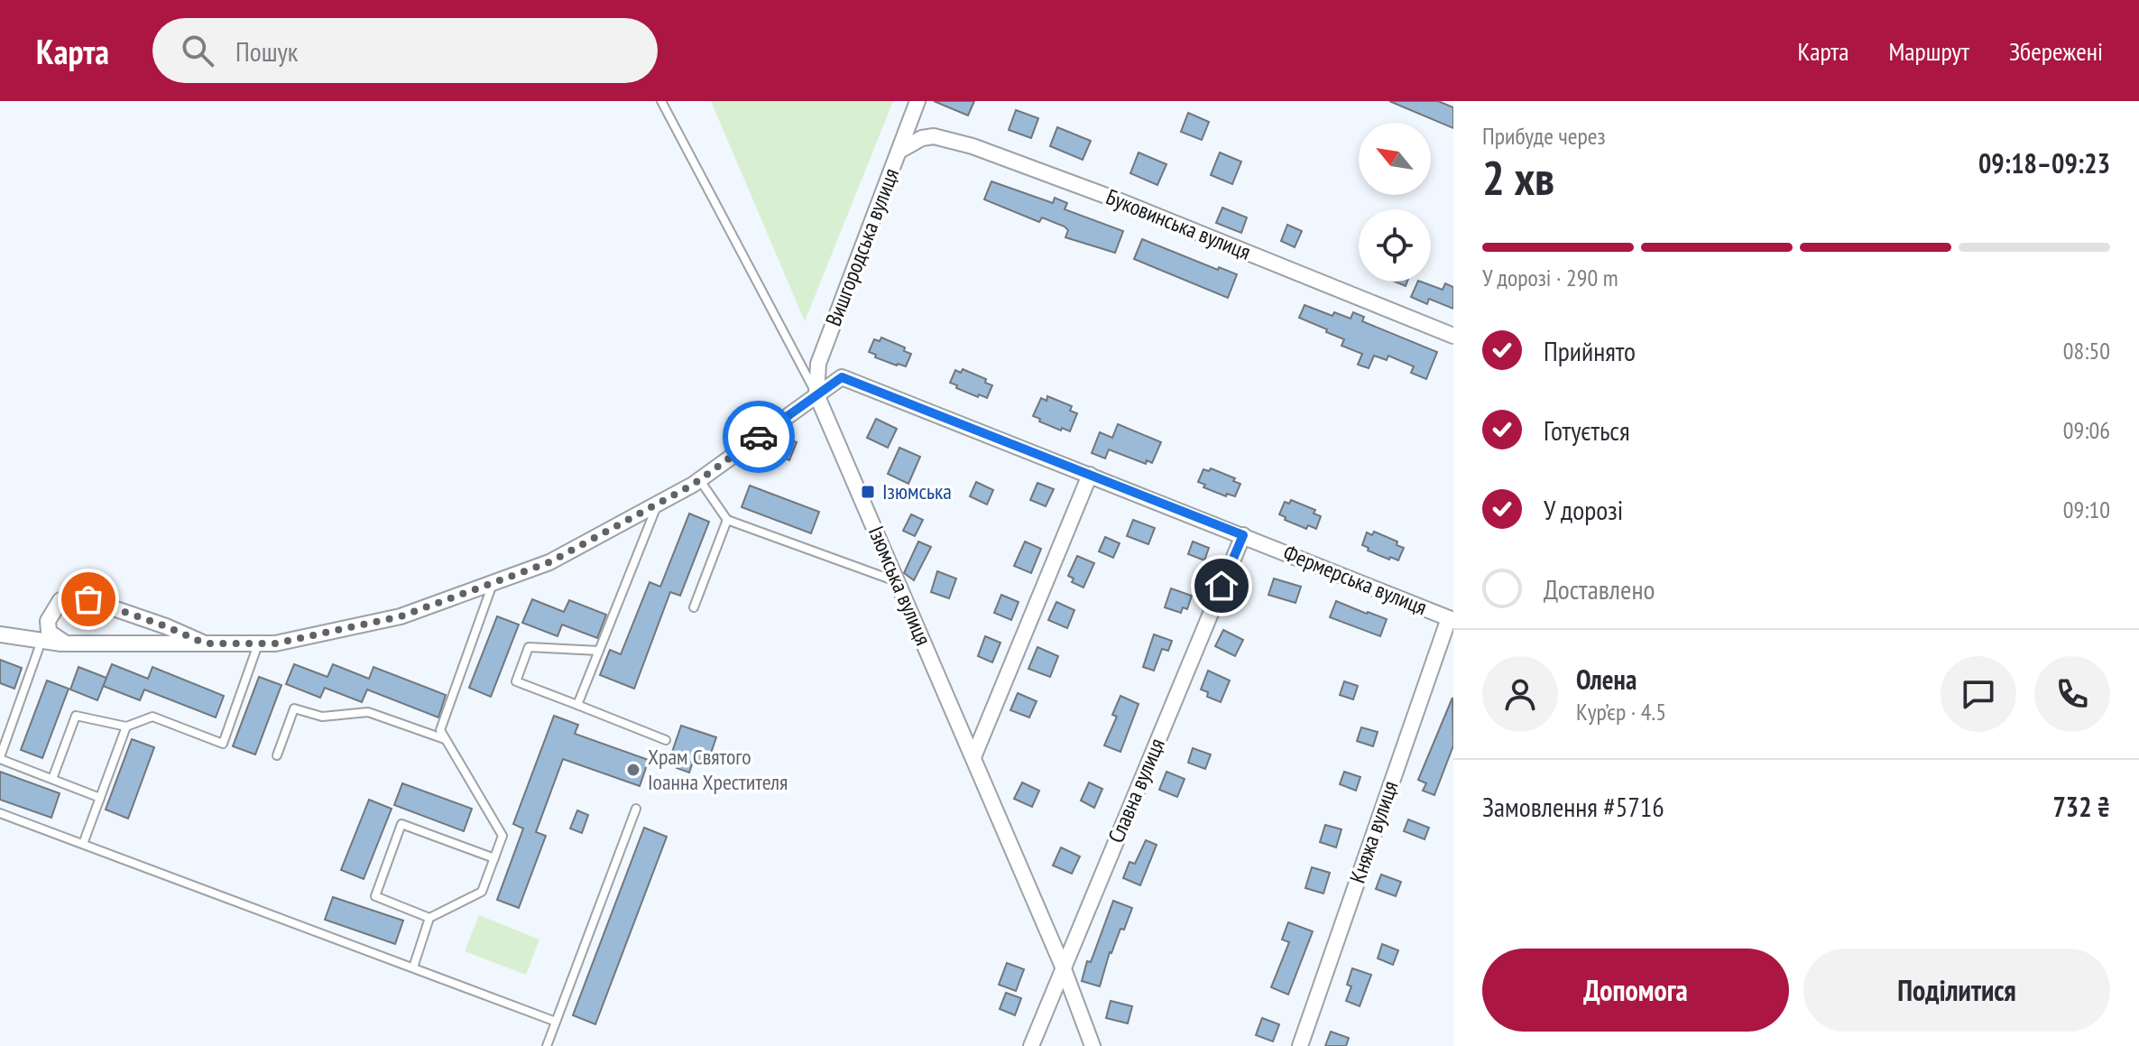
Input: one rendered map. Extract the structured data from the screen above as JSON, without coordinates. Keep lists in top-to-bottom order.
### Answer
{
  "streets": {
    "street": [
      "Буковинська вулиця",
      "Вишгородська вулиця",
      "Фермерська вулиця",
      "Ізюмська вулиця",
      "Славна вулиця",
      "Княжа вулиця"
    ]
  },
  "crossings": [
    ["Буковинська вулиця", "Вишгородська вулиця"],
    ["Вишгородська вулиця", "Фермерська вулиця"],
    ["Вишгородська вулиця", "Ізюмська вулиця"],
    ["Фермерська вулиця", "Ізюмська вулиця"],
    ["Фермерська вулиця", "Славна вулиця"],
    ["Фермерська вулиця", "Княжа вулиця"],
    ["Ізюмська вулиця", "Славна вулиця"]
  ],
  "places": {
    "transit": ["Ізюмська"],
    "other": ["Храм Святого Іоанна Хрестителя"]
  },
  "north": "top left",
  "page": {
    "header": "Карта",
    "search": "Пошук",
    "nav": ["Карта", "Маршрут", "Збережені"],
    "heading": ["2 хв", "Прибуде через", "09:18–09:23"],
    "panel": [
      "Олена",
      "Кур’єр · 4.5",
      "Замовлення #5716",
      "732 ₴"
    ],
    "bar": "У дорозі · 290 m",
    "list": [
      ["Прийнято", "08:50"],
      ["Готується", "09:06"],
      ["У дорозі", "09:10"],
      "Доставлено"
    ],
    "buttons": ["Допомога", "Поділитися"]
  }
}
